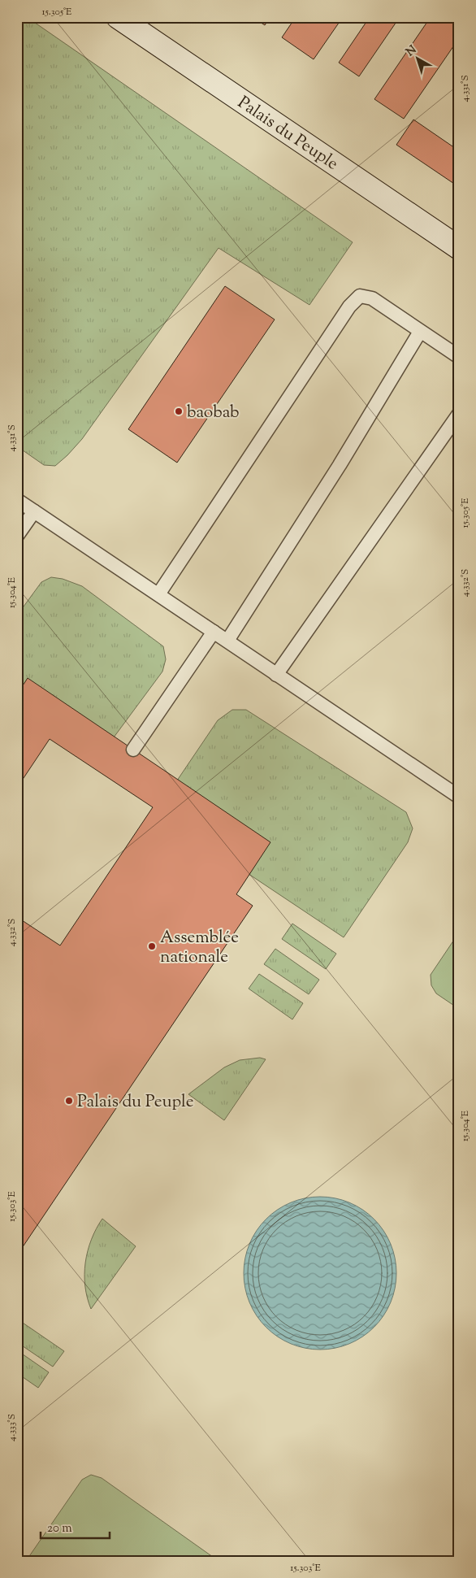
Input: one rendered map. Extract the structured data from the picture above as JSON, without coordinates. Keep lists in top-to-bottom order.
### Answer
{
  "streets": {
    "street": ["Palais du Peuple"]
  },
  "places": ["baobab", "Assemblée nationale", "Palais du Peuple"],
  "scale_bar": "20 m",
  "north": "top left",
  "coordinates": [
    "15.305°E",
    "4.331°S",
    "4.332°S",
    "15.304°E",
    "15.303°E",
    "4.333°S"
  ]
}
